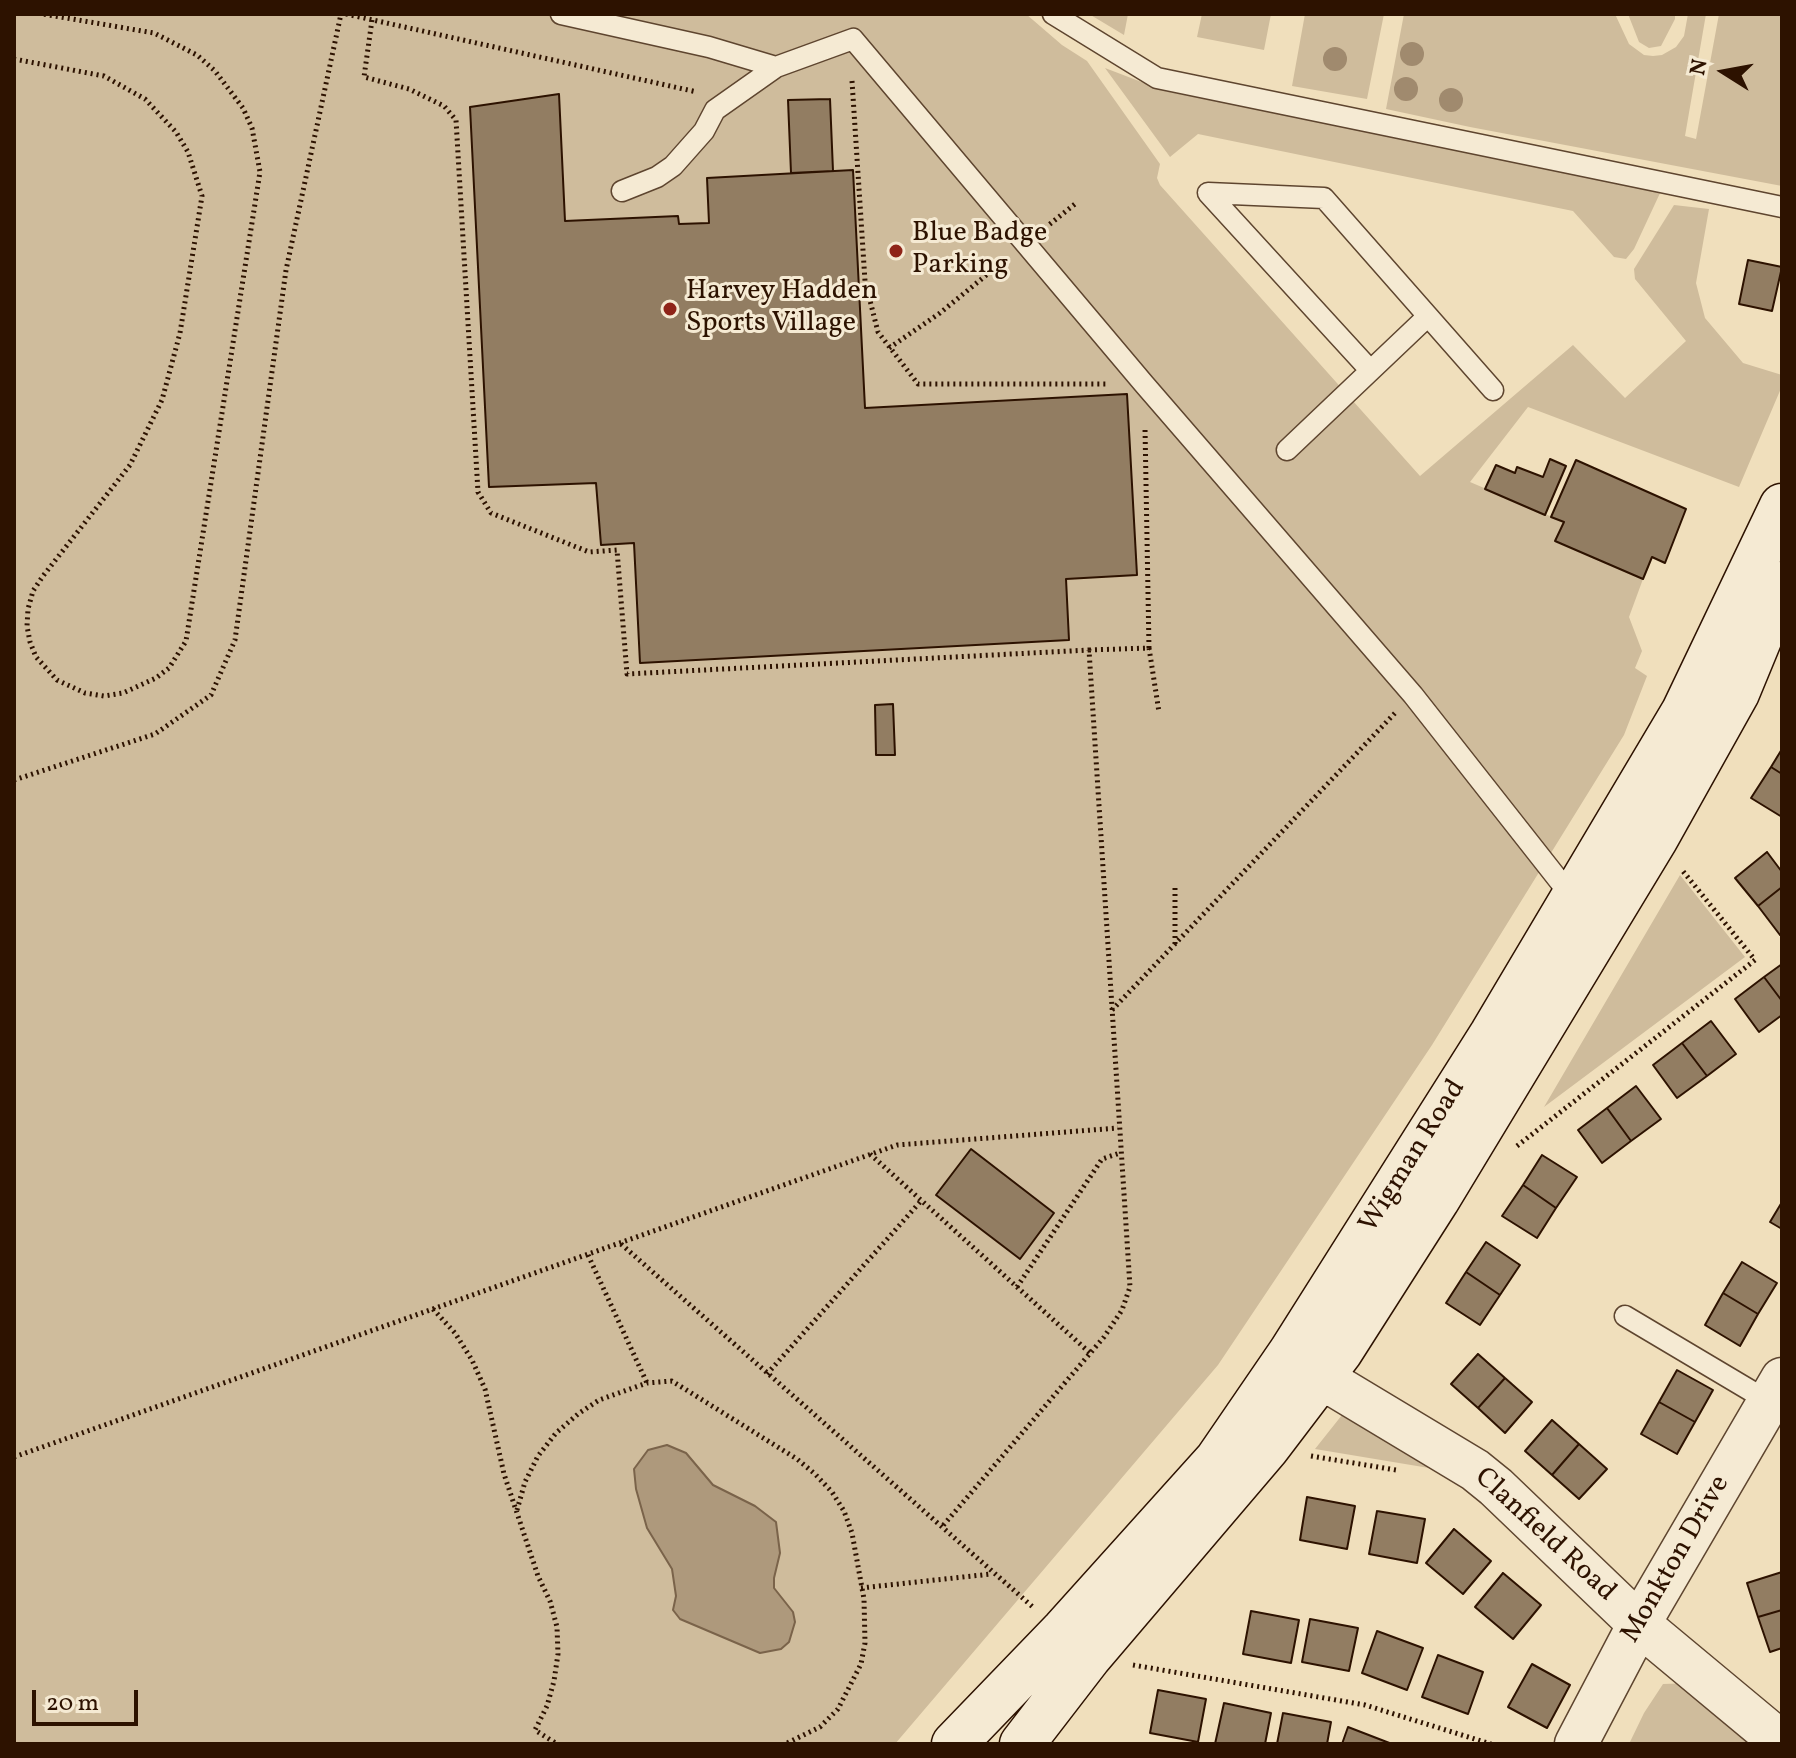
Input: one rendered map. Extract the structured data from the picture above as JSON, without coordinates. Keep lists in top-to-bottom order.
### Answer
{
  "streets": {
    "street": ["Wigman Road", "Clanfield Road", "Monkton Drive"]
  },
  "crossings": [
    ["Wigman Road", "Clanfield Road"],
    ["Clanfield Road", "Monkton Drive"]
  ],
  "places": ["Blue Badge Parking", "Harvey Hadden Sports Village"],
  "scale_bar": "20 m",
  "north": "left"
}
